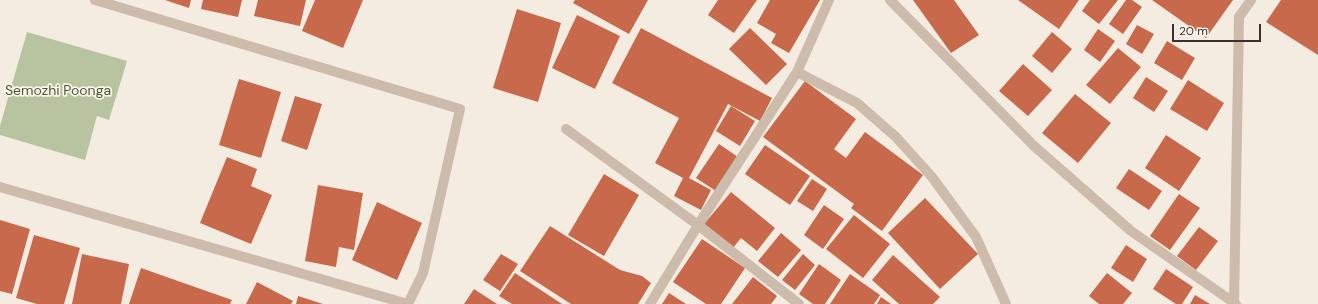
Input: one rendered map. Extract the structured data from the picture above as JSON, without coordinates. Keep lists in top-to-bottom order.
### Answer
{
  "parks": ["Semozhi Poonga"],
  "scale_bar": "20 m"
}
